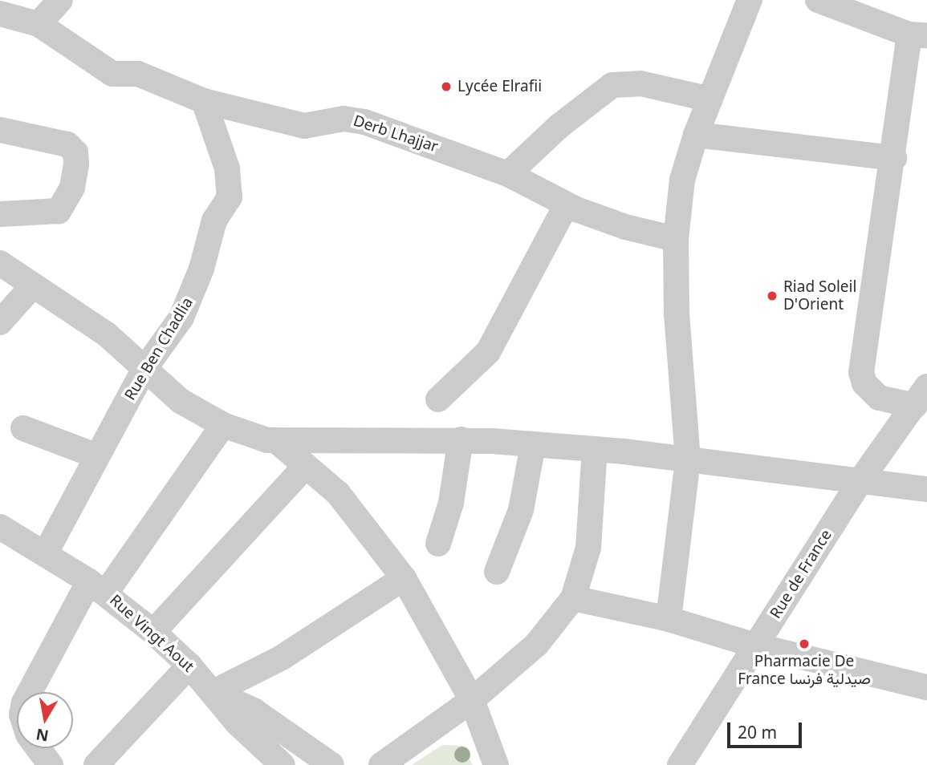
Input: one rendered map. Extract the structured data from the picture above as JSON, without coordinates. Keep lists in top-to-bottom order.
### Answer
{
  "streets": {
    "street": [
      "Derb Lhajjar",
      "Rue Ben Chadlia",
      "Rue de France",
      "Rue Vingt Aout"
    ]
  },
  "crossings": [
    ["Derb Lhajjar", "Rue Ben Chadlia"],
    ["Rue Ben Chadlia", "Rue Vingt Aout"]
  ],
  "places": ["Lycée Elrafii", "Riad Soleil D'Orient", "Pharmacie De France صيدلية فرنسا"],
  "scale_bar": "20 m",
  "north": "bottom"
}
